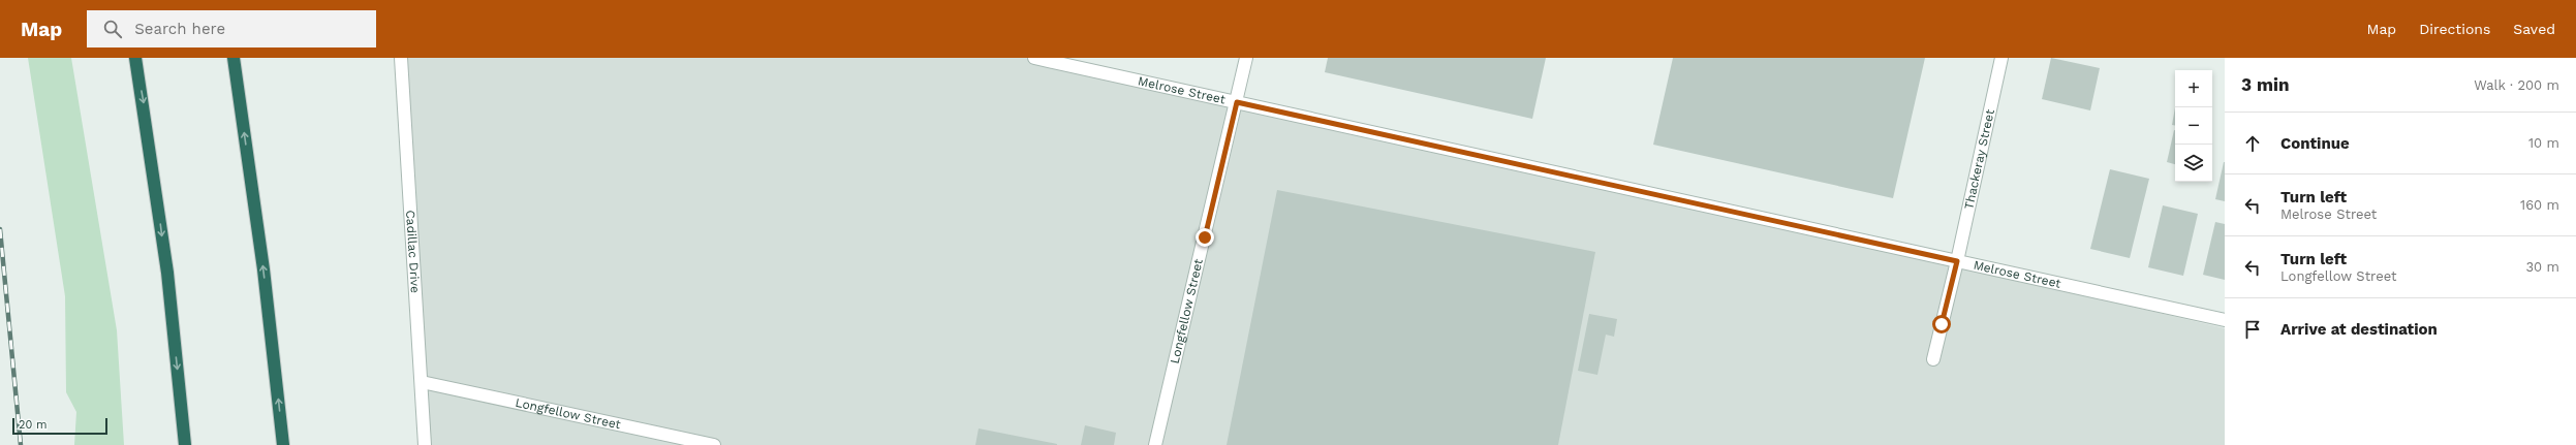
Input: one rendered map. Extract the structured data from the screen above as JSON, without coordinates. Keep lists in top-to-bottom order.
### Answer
{
  "streets": {
    "street": [
      "Melrose Street",
      "Thackeray Street",
      "Cadillac Drive",
      "Longfellow Street"
    ]
  },
  "crossings": [
    ["Melrose Street", "Thackeray Street"],
    ["Melrose Street", "Longfellow Street"],
    ["Cadillac Drive", "Longfellow Street"]
  ],
  "scale_bar": "20 m",
  "page": {
    "header": "Map",
    "search": "Search here",
    "nav": ["Map", "Directions", "Saved"],
    "heading": ["3 min", "Walk · 200 m"],
    "map_buttons": ["+", "−"],
    "list": [
      ["Continue", "10 m"],
      ["Turn left", "Melrose Street", "160 m"],
      ["Turn left", "Longfellow Street", "30 m"],
      "Arrive at destination"
    ],
    "scale": "20 m"
  }
}
